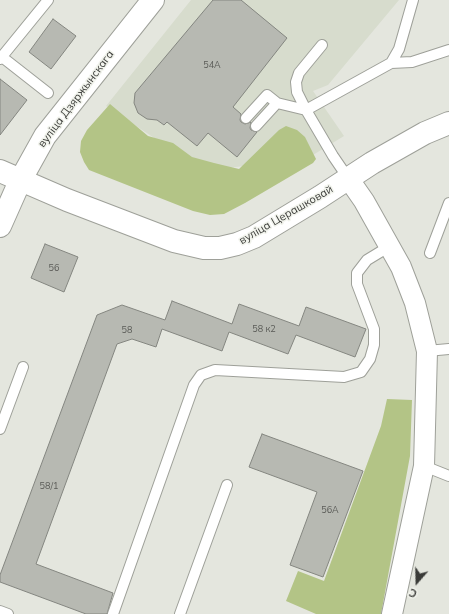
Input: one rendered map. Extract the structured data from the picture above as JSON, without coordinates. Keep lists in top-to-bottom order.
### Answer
{
  "streets": {
    "street": ["вуліца Дзяржынскага", "вуліца Церашковай"]
  },
  "crossings": [
    ["вуліца Дзяржынскага", "вуліца Церашковай"]
  ],
  "house_numbers": [
    "54А",
    "56",
    "58 к2",
    "58",
    "58/1",
    "56А"
  ],
  "north": "bottom"
}
